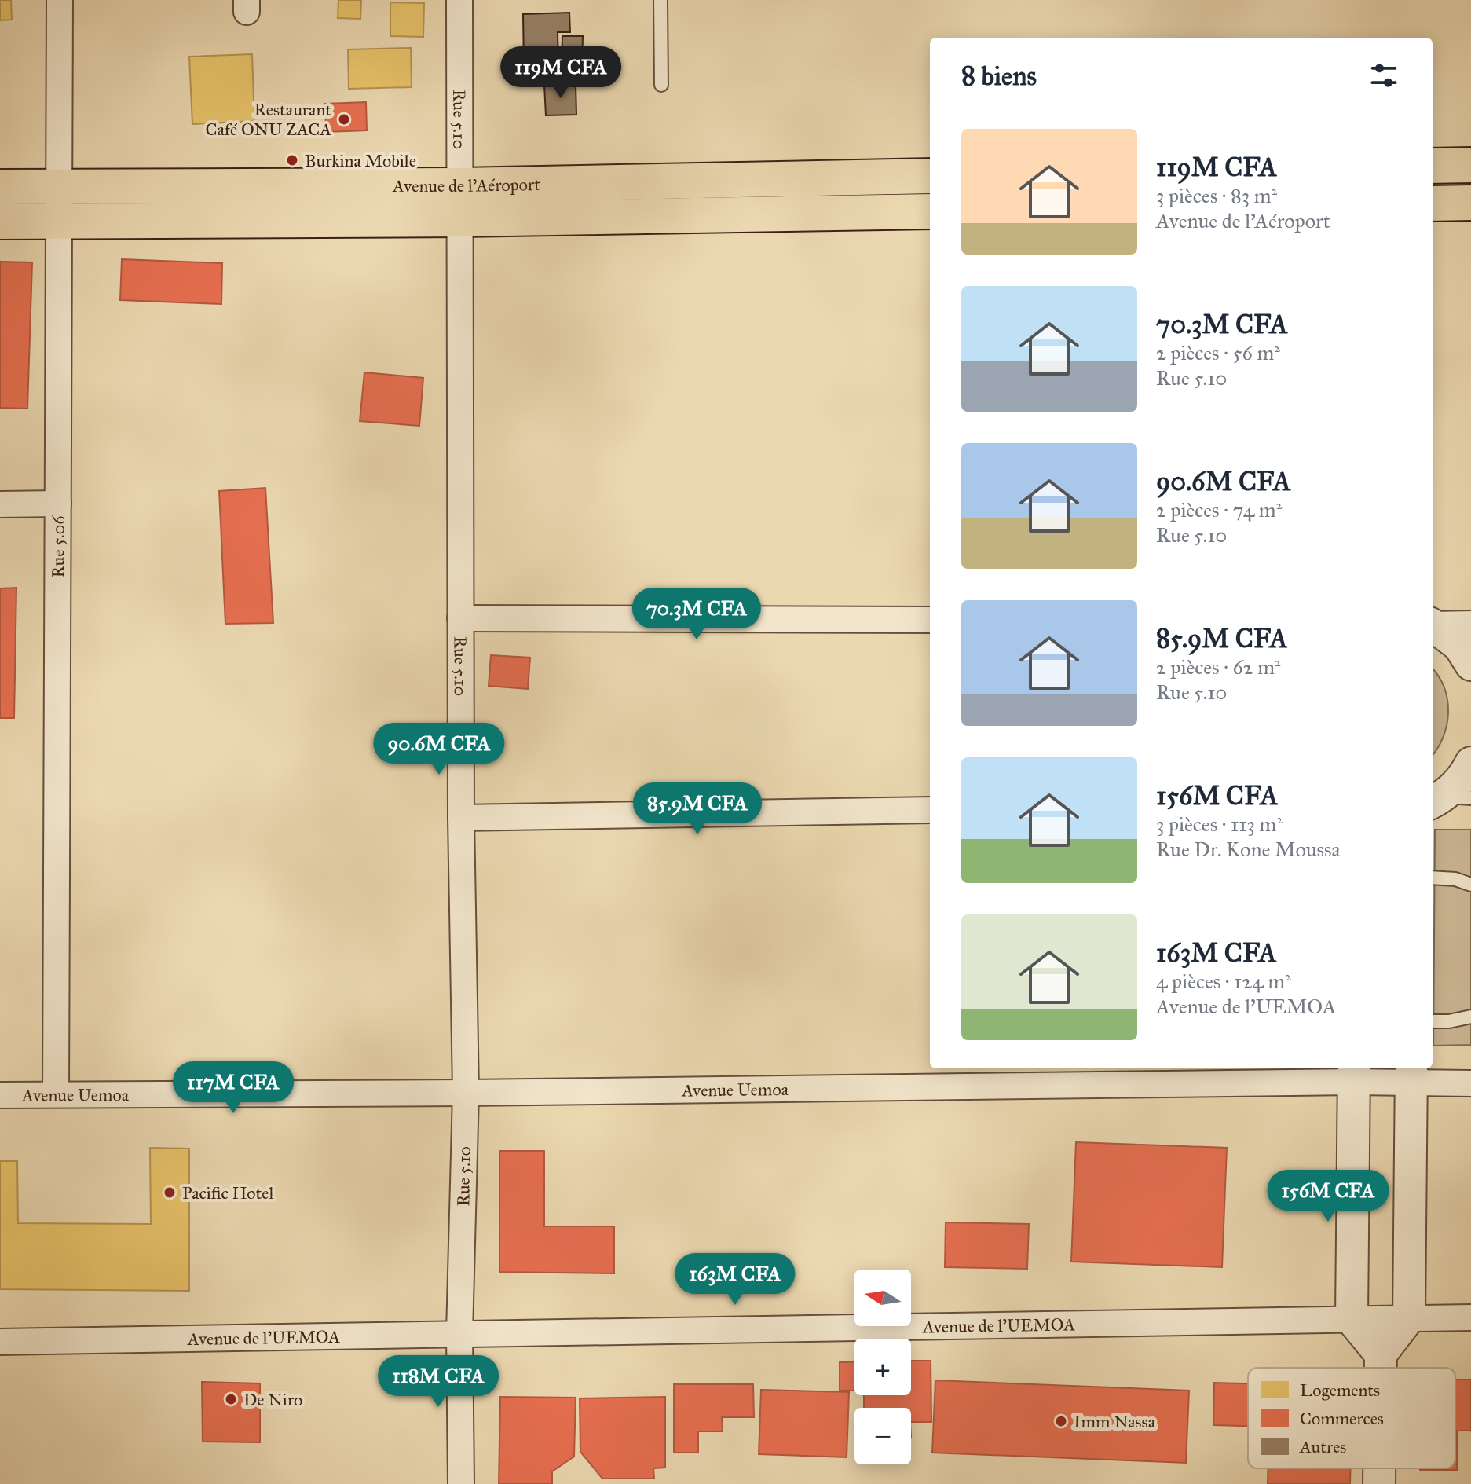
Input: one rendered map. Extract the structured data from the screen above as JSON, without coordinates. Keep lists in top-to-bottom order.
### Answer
{
  "streets": {
    "main road": ["Avenue de l'Aéroport"],
    "street": [
      "Rue 5.10",
      "Rue 5.06",
      "Avenue Uemoa",
      "Avenue de l'UEMOA"
    ]
  },
  "crossings": [
    ["Rue 5.10", "Avenue de l'Aéroport"],
    ["Rue 5.10", "Avenue Uemoa"],
    ["Rue 5.10", "Avenue de l'UEMOA"],
    ["Avenue de l'Aéroport", "Rue 5.06"],
    ["Rue 5.06", "Avenue Uemoa"]
  ],
  "places": [
    "Restaurant Café ONU ZACA",
    "Burkina Mobile",
    "Pacific Hotel",
    "De Niro",
    "Imm Nassa"
  ],
  "legend": ["Logements", "Commerces", "Autres"],
  "north": "left",
  "page": {
    "heading": "8 biens",
    "price": [
      "119M CFA",
      "70.3M CFA",
      "90.6M CFA",
      "85.9M CFA",
      "117M CFA",
      "156M CFA",
      "163M CFA",
      "118M CFA"
    ],
    "list": [
      {
        "name": "119M CFA",
        "note": "3 pièces · 83 m² · Avenue de l'Aéroport"
      },
      {
        "name": "70.3M CFA",
        "note": "2 pièces · 56 m² · Rue 5.10"
      },
      {
        "name": "90.6M CFA",
        "note": "2 pièces · 74 m² · Rue 5.10"
      },
      {
        "name": "85.9M CFA",
        "note": "2 pièces · 62 m² · Rue 5.10"
      },
      {
        "name": "156M CFA",
        "note": "3 pièces · 113 m² · Rue Dr. Kone Moussa"
      },
      {
        "name": "163M CFA",
        "note": "4 pièces · 124 m² · Avenue de l'UEMOA"
      }
    ],
    "map_buttons": ["+", "−"]
  }
}
